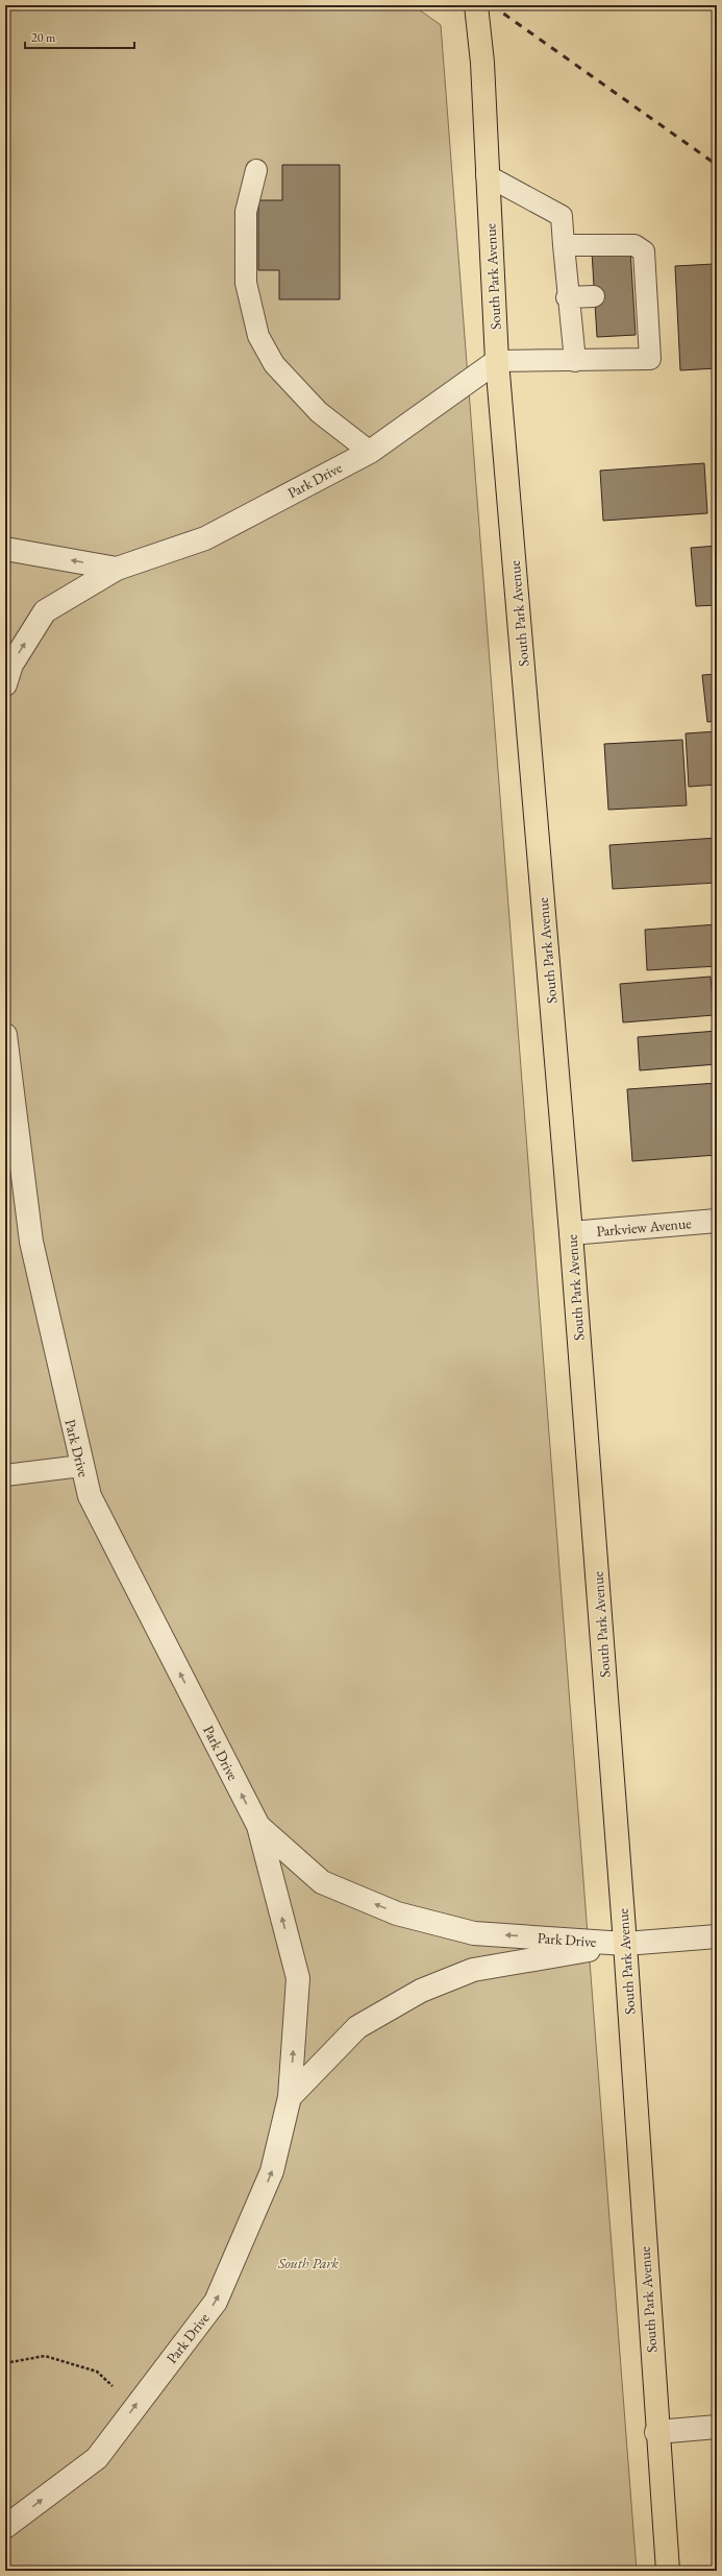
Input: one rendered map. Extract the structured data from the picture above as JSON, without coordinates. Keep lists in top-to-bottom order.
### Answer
{
  "streets": {
    "main road": ["South Park Avenue"],
    "street": ["Park Drive", "Parkview Avenue"]
  },
  "crossings": [
    ["South Park Avenue", "Park Drive"],
    ["South Park Avenue", "Parkview Avenue"]
  ],
  "parks": ["South Park"],
  "scale_bar": "20 m"
}
